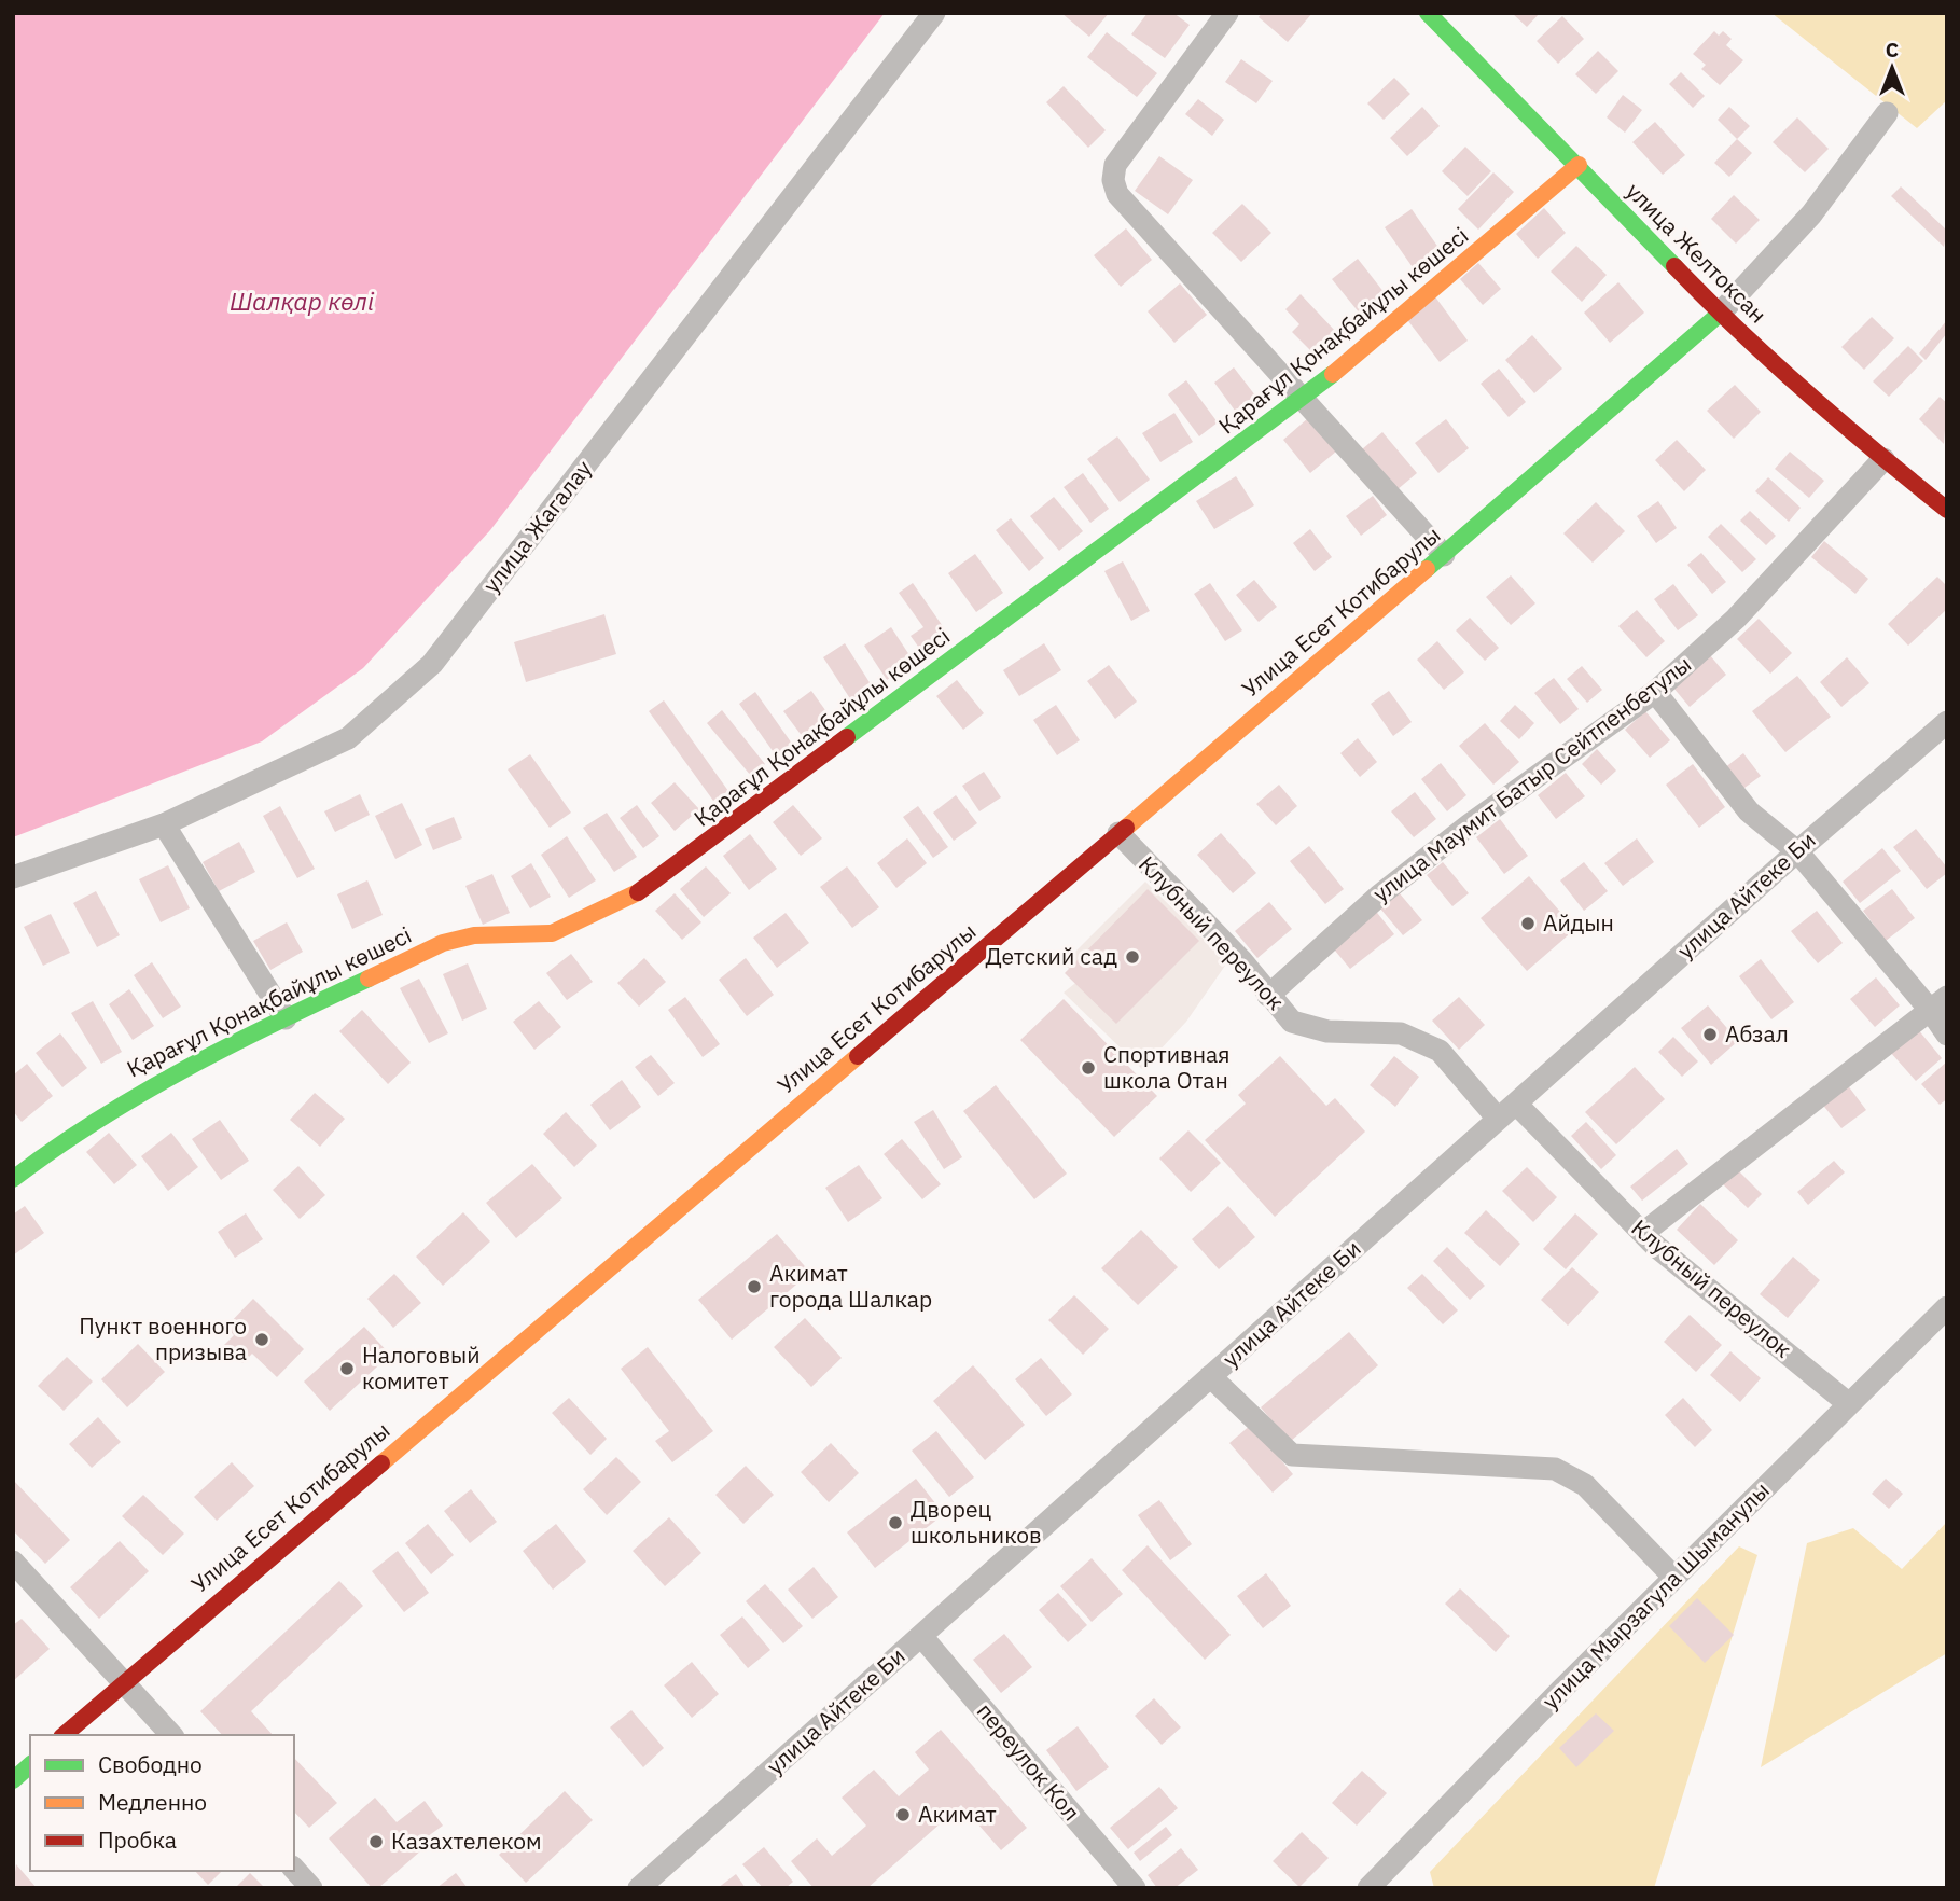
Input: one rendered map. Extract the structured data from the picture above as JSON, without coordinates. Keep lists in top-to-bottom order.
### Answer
{
  "streets": {
    "main road": ["улица Желтоксан", "Қарағұл Қонақбайұлы көшесі", "Улица Есет Котибарулы"],
    "street": [
      "улица Жагалау",
      "улица Маумит Батыр Сейтпенбетулы",
      "улица Айтеке Би",
      "Клубный переулок",
      "улица Мырзагула Шыманулы",
      "переулок Кол"
    ]
  },
  "crossings": [
    ["улица Желтоксан", "Қарағұл Қонақбайұлы көшесі"],
    ["улица Желтоксан", "Улица Есет Котибарулы"],
    ["улица Желтоксан", "улица Маумит Батыр Сейтпенбетулы"],
    ["Улица Есет Котибарулы", "Клубный переулок"],
    ["улица Маумит Батыр Сейтпенбетулы", "Клубный переулок"],
    ["улица Айтеке Би", "Клубный переулок"],
    ["улица Айтеке Би", "переулок Кол"],
    ["Клубный переулок", "улица Мырзагула Шыманулы"]
  ],
  "water": ["Шалқар көлі"],
  "places": [
    "Айдын",
    "Детский сад",
    "Абзал",
    "Спортивная школа Отан",
    "Акимат города Шалкар",
    "Пункт военного призыва",
    "Налоговый комитет",
    "Дворец школьников",
    "Акимат",
    "Казахтелеком"
  ],
  "legend": ["Свободно", "Медленно", "Пробка"],
  "north": "top"
}
